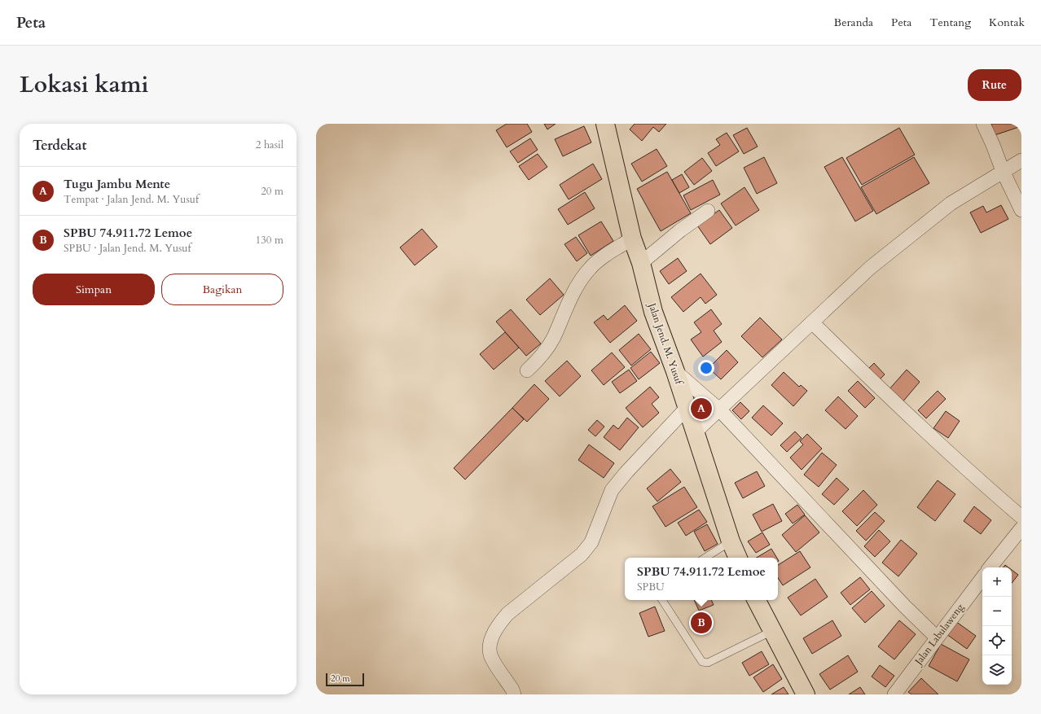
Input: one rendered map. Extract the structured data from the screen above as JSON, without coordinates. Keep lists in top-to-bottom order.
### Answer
{
  "streets": {
    "highway": ["Jalan Jend. M. Yusuf"],
    "street": ["Jalan Labulaweng"]
  },
  "scale_bar": "20 m",
  "page": {
    "header": "Peta",
    "nav": [
      "Beranda",
      "Peta",
      "Tentang",
      "Kontak"
    ],
    "title": "Lokasi kami",
    "buttons": [
      "Rute",
      ["Simpan", "Bagikan"]
    ],
    "heading": ["Terdekat", "2 hasil"],
    "list": [
      {
        "mark": "A",
        "name": "Tugu Jambu Mente",
        "note": "Tempat · Jalan Jend. M. Yusuf",
        "value": "20 m"
      },
      {
        "mark": "B",
        "name": "SPBU 74.911.72 Lemoe",
        "note": "SPBU · Jalan Jend. M. Yusuf",
        "value": "130 m"
      }
    ],
    "pins": ["A", "B"],
    "popup": ["SPBU 74.911.72 Lemoe", "SPBU"],
    "map_buttons": ["+", "−"],
    "scale": "20 m"
  }
}
